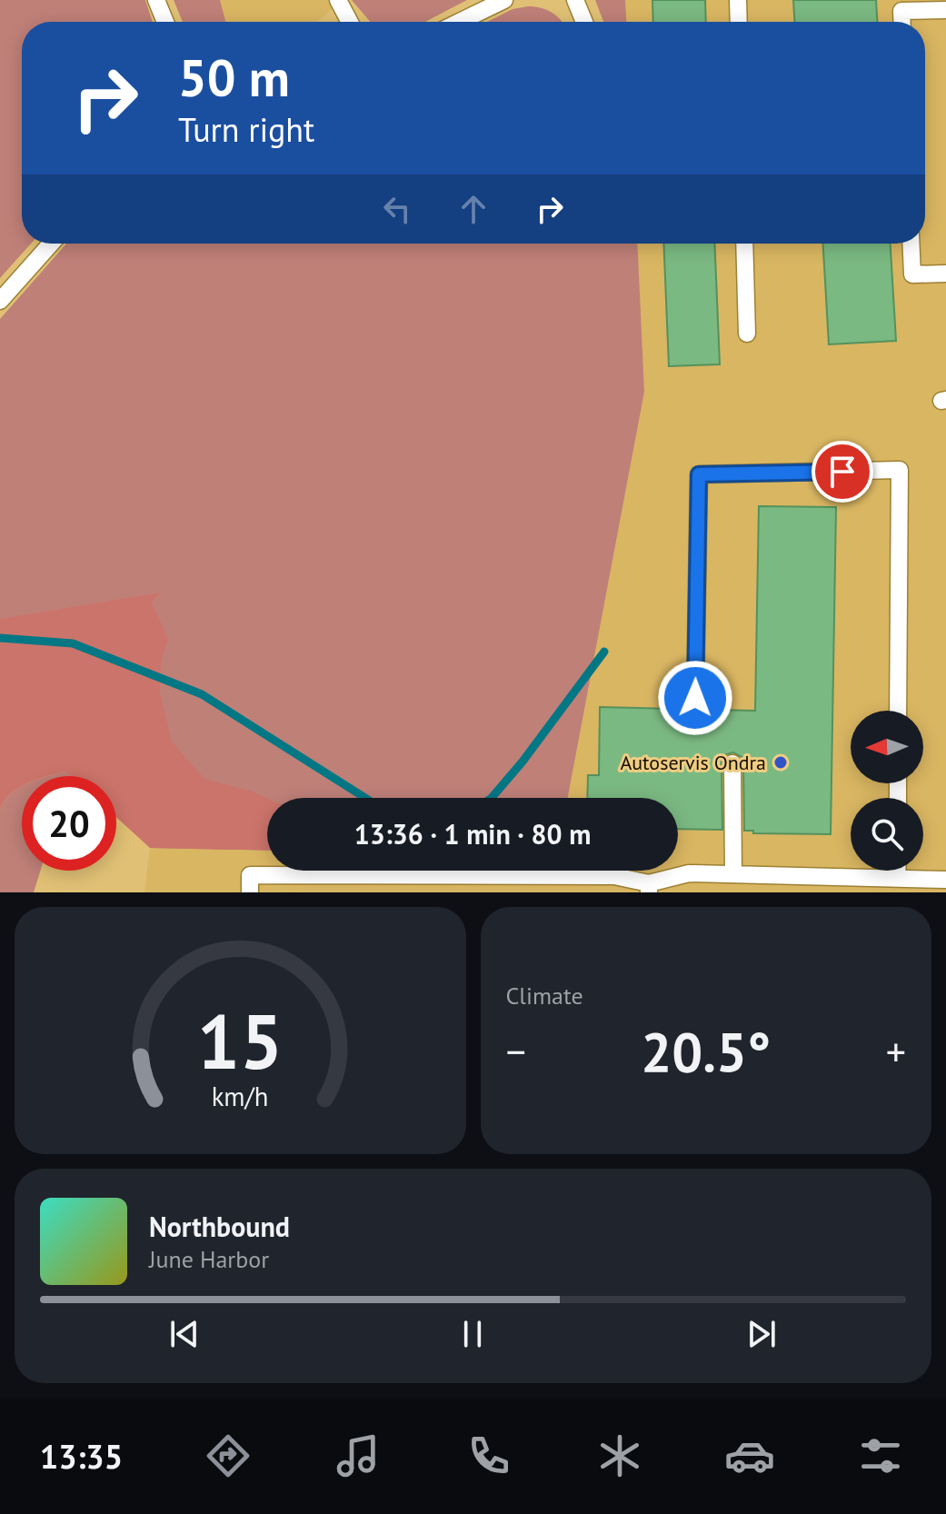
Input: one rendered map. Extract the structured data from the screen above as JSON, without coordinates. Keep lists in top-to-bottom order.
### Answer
{
  "places": ["Autoservis Ondra"],
  "north": "left",
  "page": {
    "turn": ["50 m", "Turn right"],
    "limit": "20",
    "trip": "13:36 · 1 min · 80 m",
    "tile": "Climate",
    "heat": ["−", "20.5°", "+"],
    "song": ["Northbound", "June Harbor"],
    "tabs": "13:35",
    "gauge": ["15", "km/h"]
  }
}
